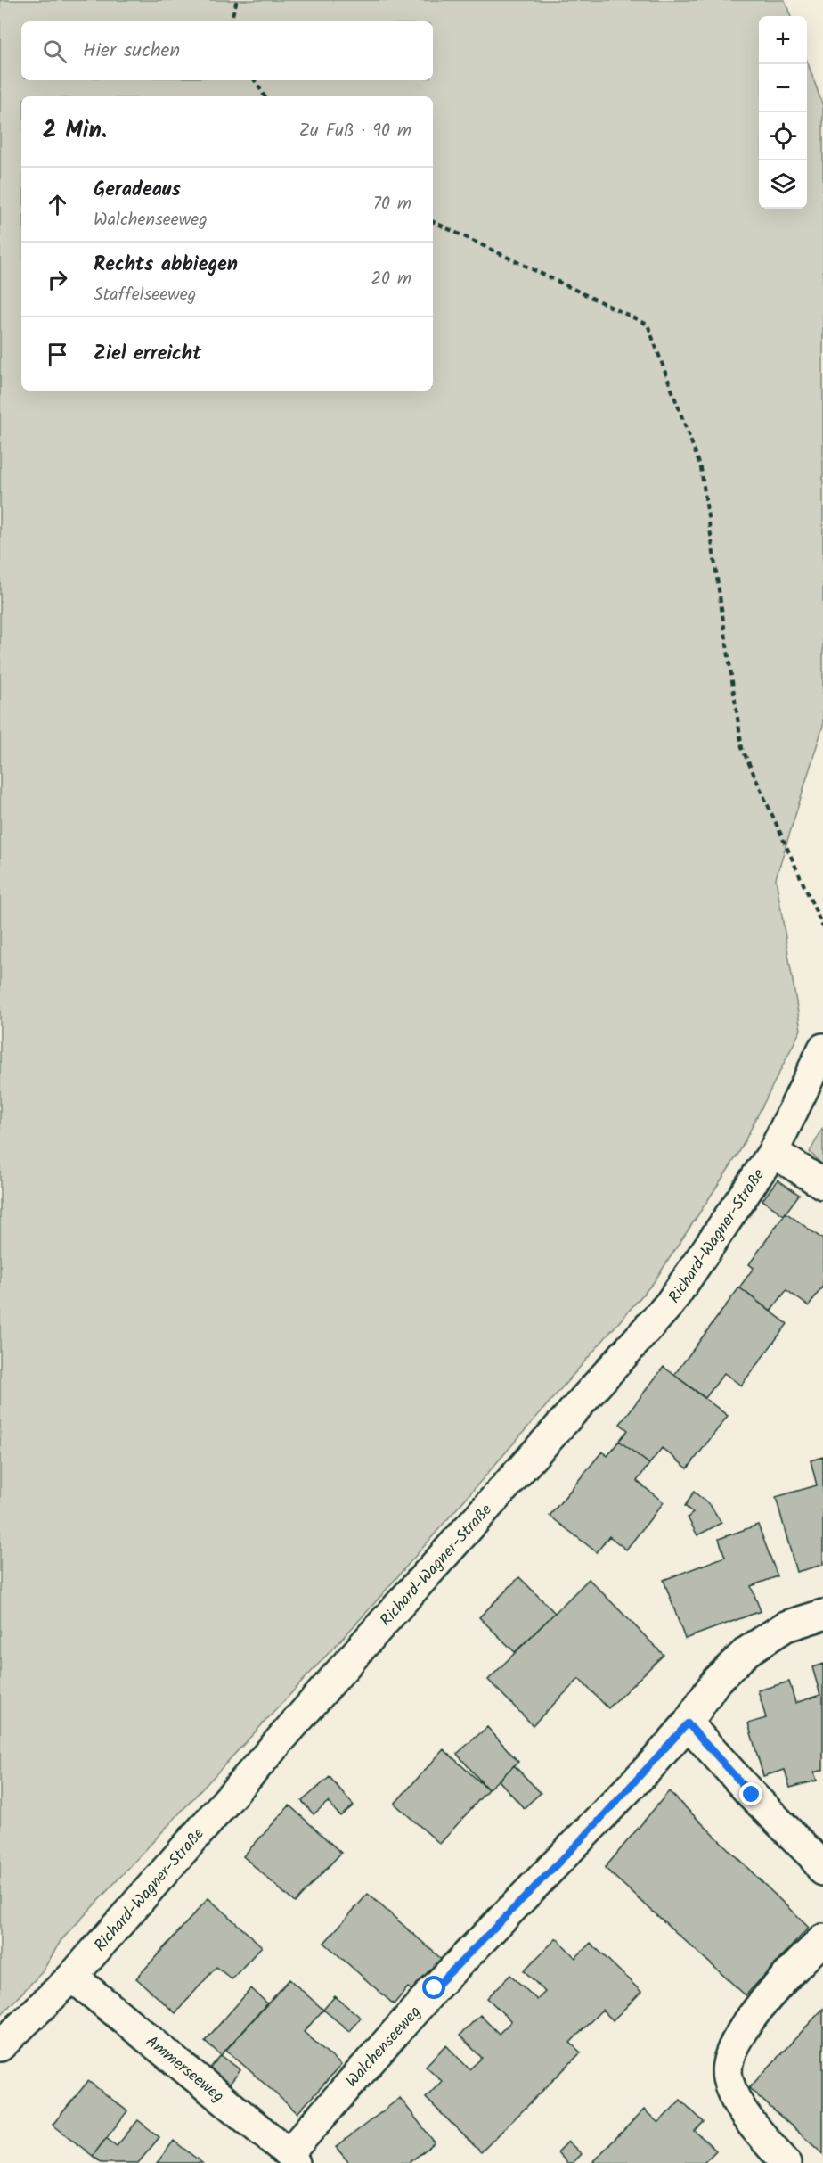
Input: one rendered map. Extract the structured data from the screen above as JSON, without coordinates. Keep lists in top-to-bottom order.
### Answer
{
  "streets": {
    "street": ["Richard-Wagner-Straße", "Walchenseeweg", "Ammerseeweg"]
  },
  "crossings": [
    ["Richard-Wagner-Straße", "Ammerseeweg"],
    ["Walchenseeweg", "Ammerseeweg"]
  ],
  "page": {
    "map_buttons": ["+", "−"],
    "search": "Hier suchen",
    "heading": ["2 Min.", "Zu Fuß · 90 m"],
    "list": [
      ["Geradeaus", "Walchenseeweg", "70 m"],
      ["Rechts abbiegen", "Staffelseeweg", "20 m"],
      "Ziel erreicht"
    ]
  }
}
